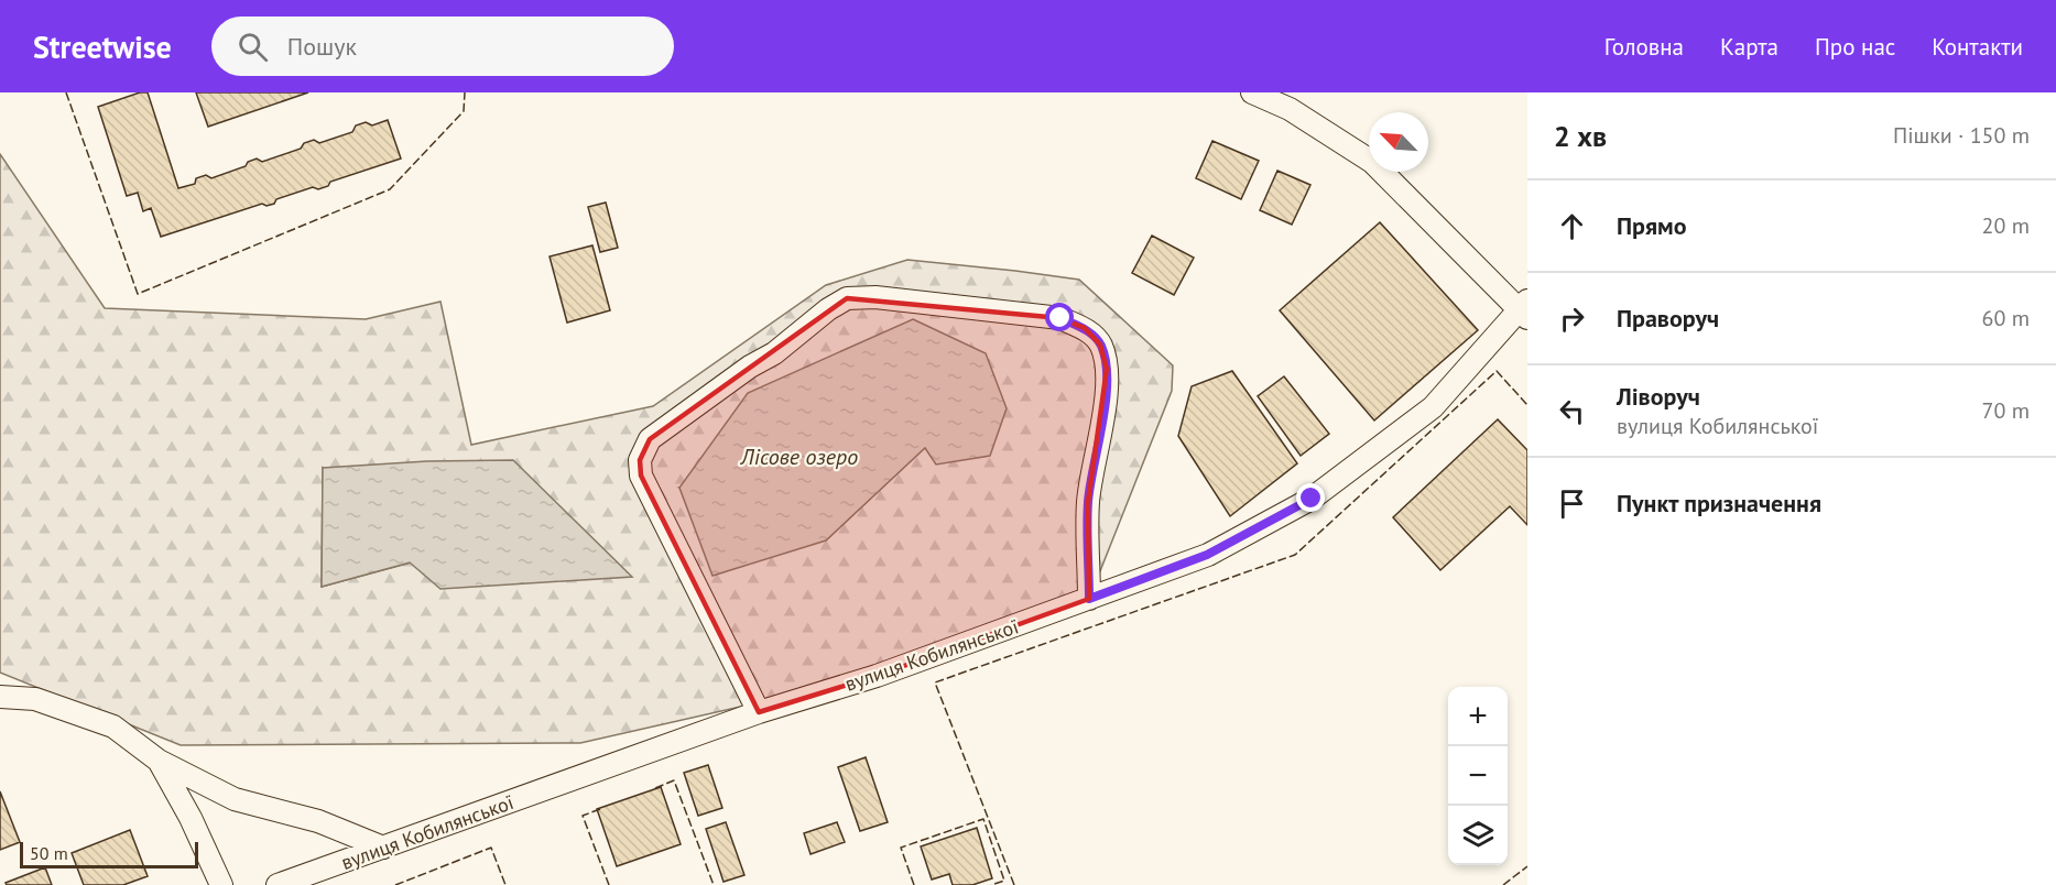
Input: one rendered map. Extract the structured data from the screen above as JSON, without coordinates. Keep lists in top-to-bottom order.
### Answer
{
  "streets": {
    "street": ["вулиця Кобилянської"]
  },
  "water": ["Лісове озеро"],
  "scale_bar": "50 m",
  "north": "top left",
  "page": {
    "header": "Streetwise",
    "search": "Пошук",
    "nav": [
      "Головна",
      "Карта",
      "Про нас",
      "Контакти"
    ],
    "heading": ["2 хв", "Пішки · 150 m"],
    "list": [
      ["Прямо", "20 m"],
      ["Праворуч", "60 m"],
      ["Ліворуч", "вулиця Кобилянської", "70 m"],
      "Пункт призначення"
    ],
    "map_buttons": ["+", "−"],
    "scale": "50 m"
  }
}
